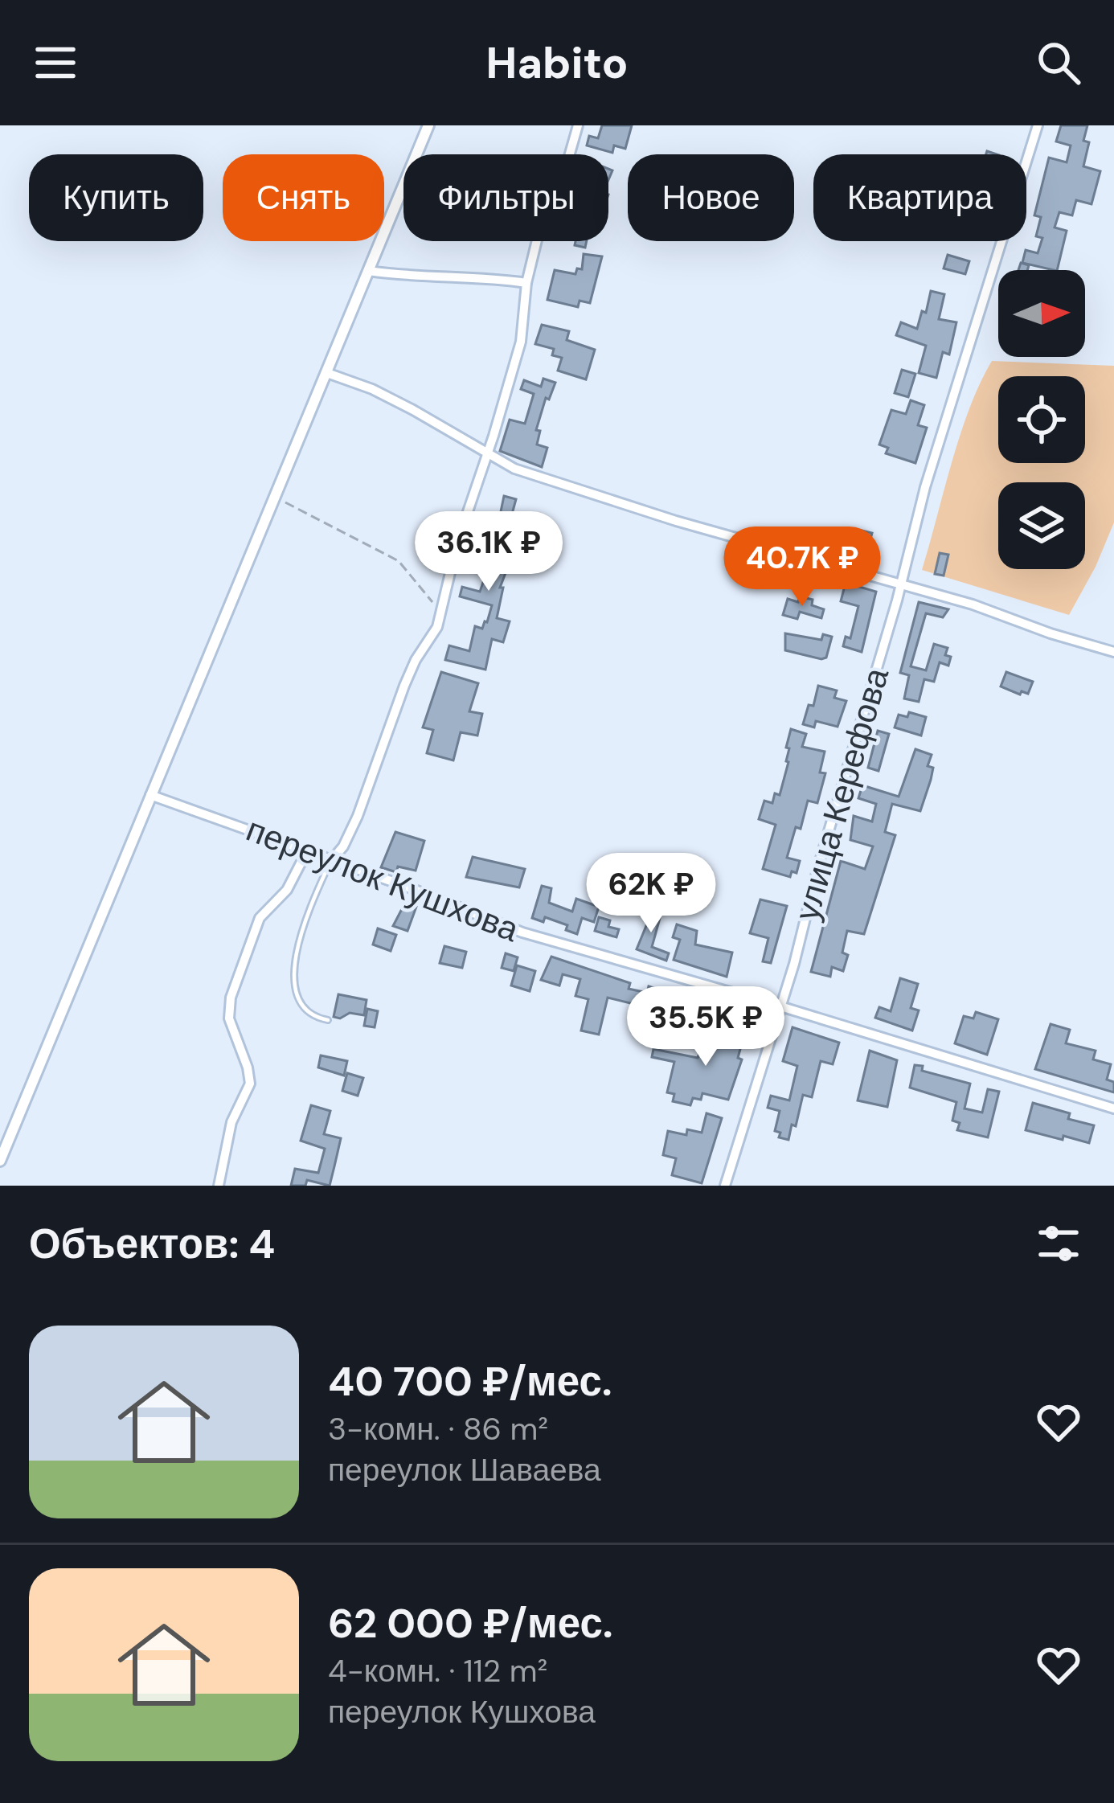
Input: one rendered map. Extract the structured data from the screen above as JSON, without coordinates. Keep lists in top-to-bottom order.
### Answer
{
  "streets": {
    "street": ["улица Керефова", "переулок Кушхова"]
  },
  "crossings": [
    ["улица Керефова", "переулок Кушхова"]
  ],
  "north": "right",
  "page": {
    "header": "Habito",
    "chip": [
      "Купить",
      "Снять",
      "Фильтры",
      "Новое",
      "Квартира"
    ],
    "price": [
      "36.1K ₽",
      "40.7K ₽",
      "62K ₽",
      "35.5K ₽"
    ],
    "heading": "Объектов: 4",
    "list": [
      {
        "name": "40 700 ₽/мес.",
        "note": "3-комн. · 86 m² · переулок Шаваева"
      },
      {
        "name": "62 000 ₽/мес.",
        "note": "4-комн. · 112 m² · переулок Кушхова"
      }
    ]
  }
}
